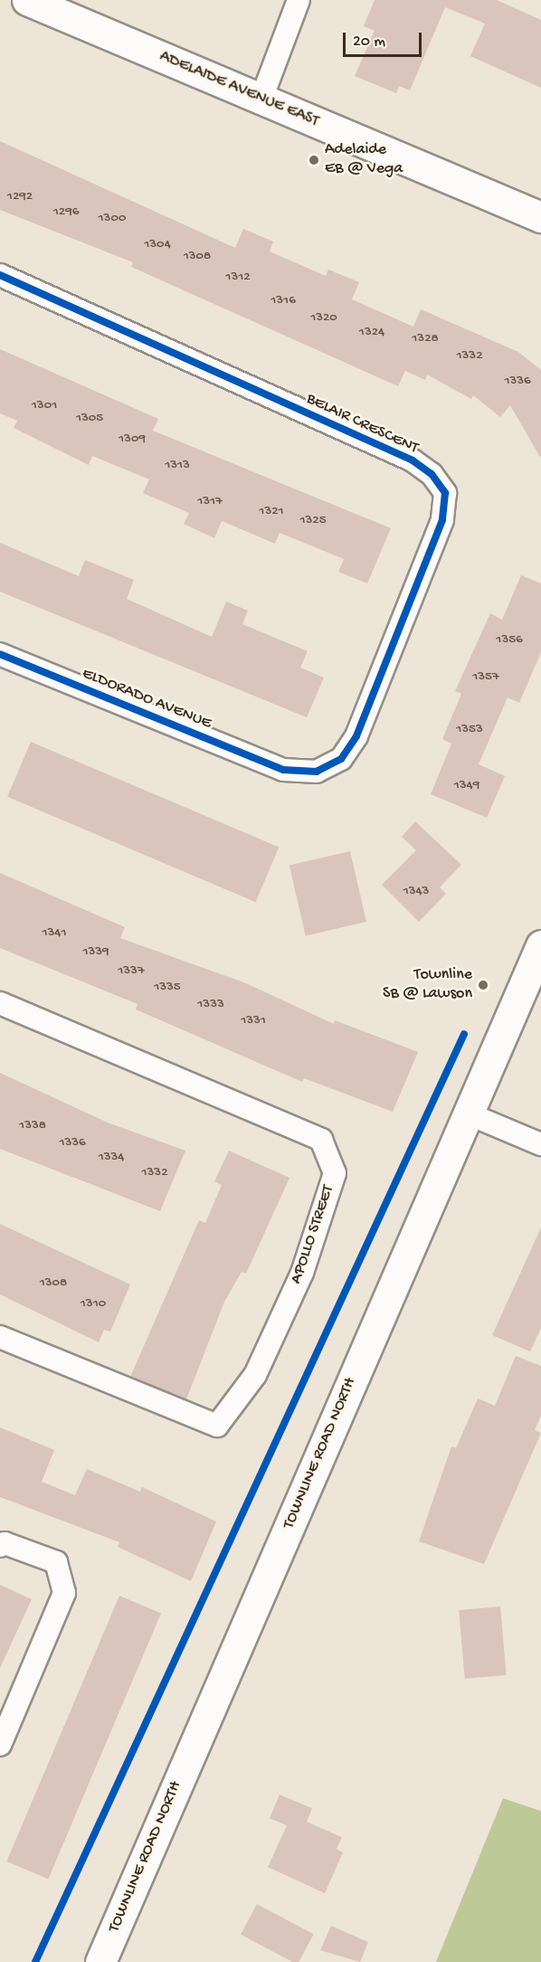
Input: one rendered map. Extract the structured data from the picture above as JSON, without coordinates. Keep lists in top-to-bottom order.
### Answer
{
  "streets": {
    "main road": ["ADELAIDE AVENUE EAST", "TOWNLINE ROAD NORTH"],
    "street": ["BELAIR CRESCENT", "ELDORADO AVENUE", "APOLLO STREET"]
  },
  "crossings": [
    ["BELAIR CRESCENT", "ELDORADO AVENUE"]
  ],
  "places": ["Adelaide EB @ Vega", "Townline SB @ Lawson"],
  "house_numbers": [
    "1292",
    "1296",
    "1300",
    "1304",
    "1308",
    "1312",
    "1316",
    "1320",
    "1324",
    "1328",
    "1332",
    "1336",
    "1301",
    "1305",
    "1309",
    "1313",
    "1317",
    "1321",
    "1325",
    "1356",
    "1357",
    "1353",
    "1349",
    "1343",
    "1341",
    "1339",
    "1337",
    "1335",
    "1333",
    "1331",
    "1338",
    "1336",
    "1334",
    "1332",
    "1308",
    "1310"
  ],
  "scale_bar": "20 m"
}
